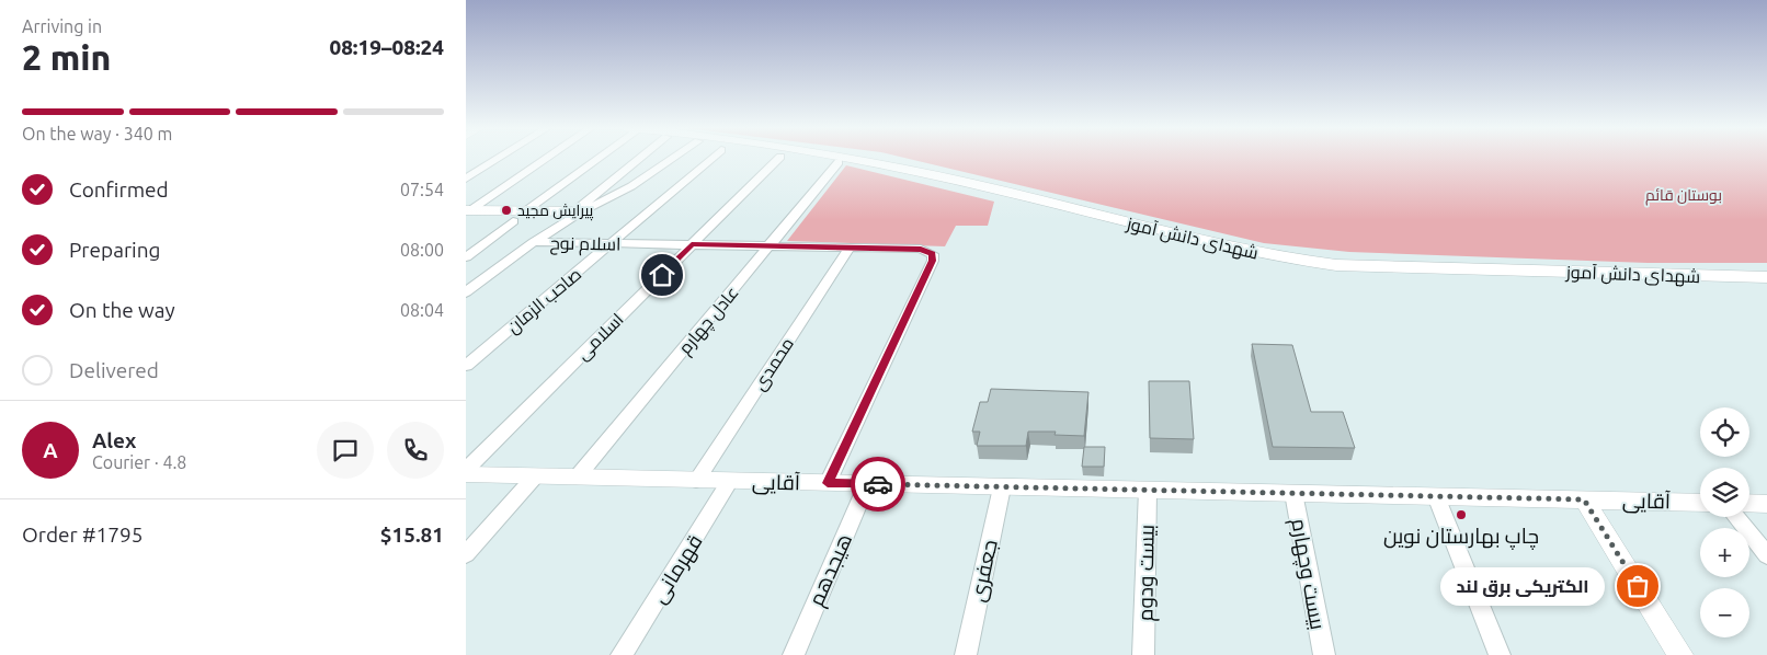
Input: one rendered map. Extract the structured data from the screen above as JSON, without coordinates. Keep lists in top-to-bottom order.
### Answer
{
  "streets": {
    "main road": ["شهدای دانش آموز"],
    "street": [
      "اسلام نوح",
      "صاحب الزمان",
      "عادل چهارم",
      "اسلامی",
      "محمدی",
      "آقایی",
      "قهرمانی",
      "هیجدهم",
      "جعفری",
      "بیست ودوم",
      "بیست وچهارم"
    ]
  },
  "crossings": [
    ["اسلام نوح", "صاحب الزمان"],
    ["اسلام نوح", "عادل چهارم"],
    ["اسلام نوح", "اسلامی"],
    ["اسلام نوح", "محمدی"],
    ["اسلام نوح", "آقایی"],
    ["عادل چهارم", "آقایی"],
    ["محمدی", "آقایی"],
    ["آقایی", "قهرمانی"],
    ["آقایی", "هیجدهم"],
    ["آقایی", "جعفری"],
    ["آقایی", "بیست ودوم"],
    ["آقایی", "بیست وچهارم"]
  ],
  "parks": ["بوستان قائم"],
  "places": ["پیرایش مجید", "چاپ بهارستان نوين", "الکتریکی برق لند"],
  "page": {
    "heading": ["2 min", "Arriving in", "08:19–08:24"],
    "panel": [
      "Alex",
      "Courier · 4.8",
      "Order #1795",
      "$15.81"
    ],
    "bar": "On the way · 340 m",
    "list": [
      ["Confirmed", "07:54"],
      ["Preparing", "08:00"],
      ["On the way", "08:04"],
      "Delivered"
    ],
    "map_buttons": ["+", "−"],
    "round": "A",
    "bubble": "الکتریکی برق لند"
  }
}
